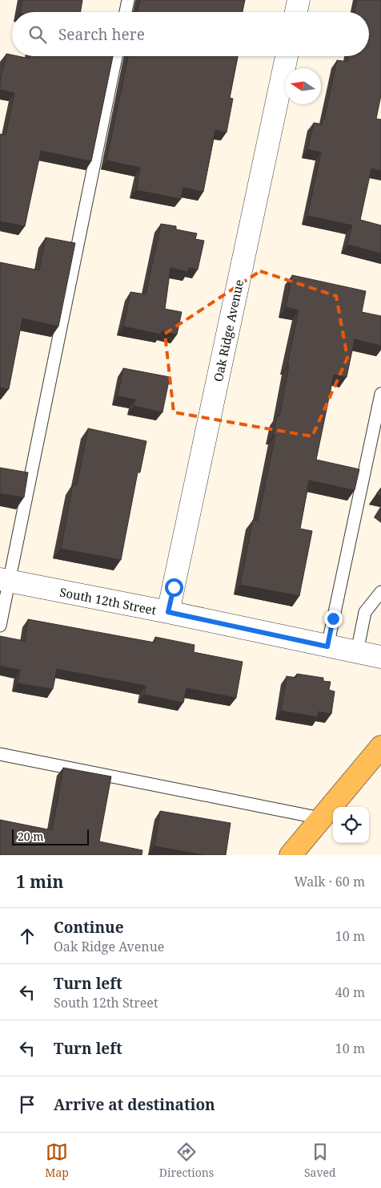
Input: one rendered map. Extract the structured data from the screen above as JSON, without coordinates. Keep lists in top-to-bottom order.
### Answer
{
  "streets": {
    "street": ["Oak Ridge Avenue", "South 12th Street"]
  },
  "crossings": [
    ["Oak Ridge Avenue", "South 12th Street"]
  ],
  "scale_bar": "20 m",
  "north": "left",
  "page": {
    "search": "Search here",
    "scale": "20 m",
    "heading": ["1 min", "Walk · 60 m"],
    "list": [
      ["Continue", "Oak Ridge Avenue", "10 m"],
      ["Turn left", "South 12th Street", "40 m"],
      ["Turn left", "10 m"],
      "Arrive at destination"
    ],
    "nav": ["Map", "Directions", "Saved"]
  }
}
